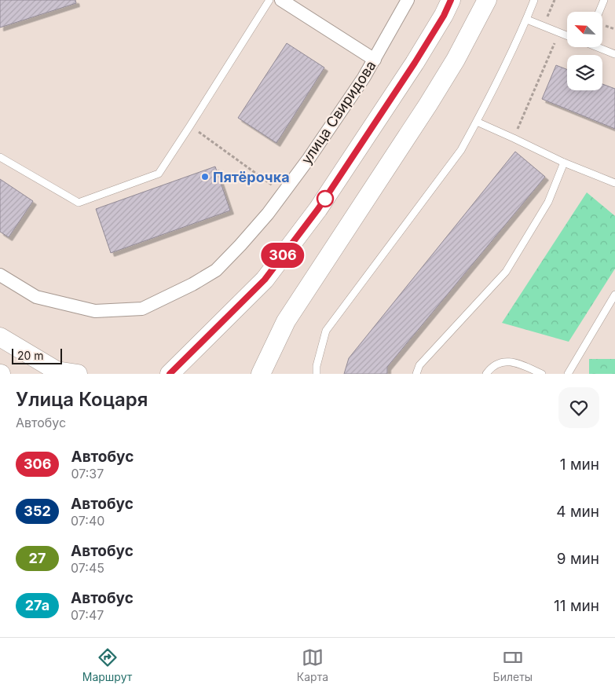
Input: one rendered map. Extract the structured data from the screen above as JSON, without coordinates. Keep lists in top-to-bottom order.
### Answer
{
  "streets": {
    "street": ["улица Свиридова"]
  },
  "places": ["Пятёрочка"],
  "lines": ["bus line 306"],
  "scale_bar": "20 m",
  "north": "top left",
  "page": {
    "on_map": "306",
    "scale": "20 m",
    "heading": ["Улица Коцаря", "Автобус"],
    "list": [
      {
        "mark": "306",
        "name": "Автобус",
        "note": "07:37",
        "value": "1 мин"
      },
      {
        "mark": "352",
        "name": "Автобус",
        "note": "07:40",
        "value": "4 мин"
      },
      {
        "mark": "27",
        "name": "Автобус",
        "note": "07:45",
        "value": "9 мин"
      },
      {
        "mark": "27а",
        "name": "Автобус",
        "note": "07:47",
        "value": "11 мин"
      }
    ],
    "tabs": ["Маршрут", "Карта", "Билеты"]
  }
}
